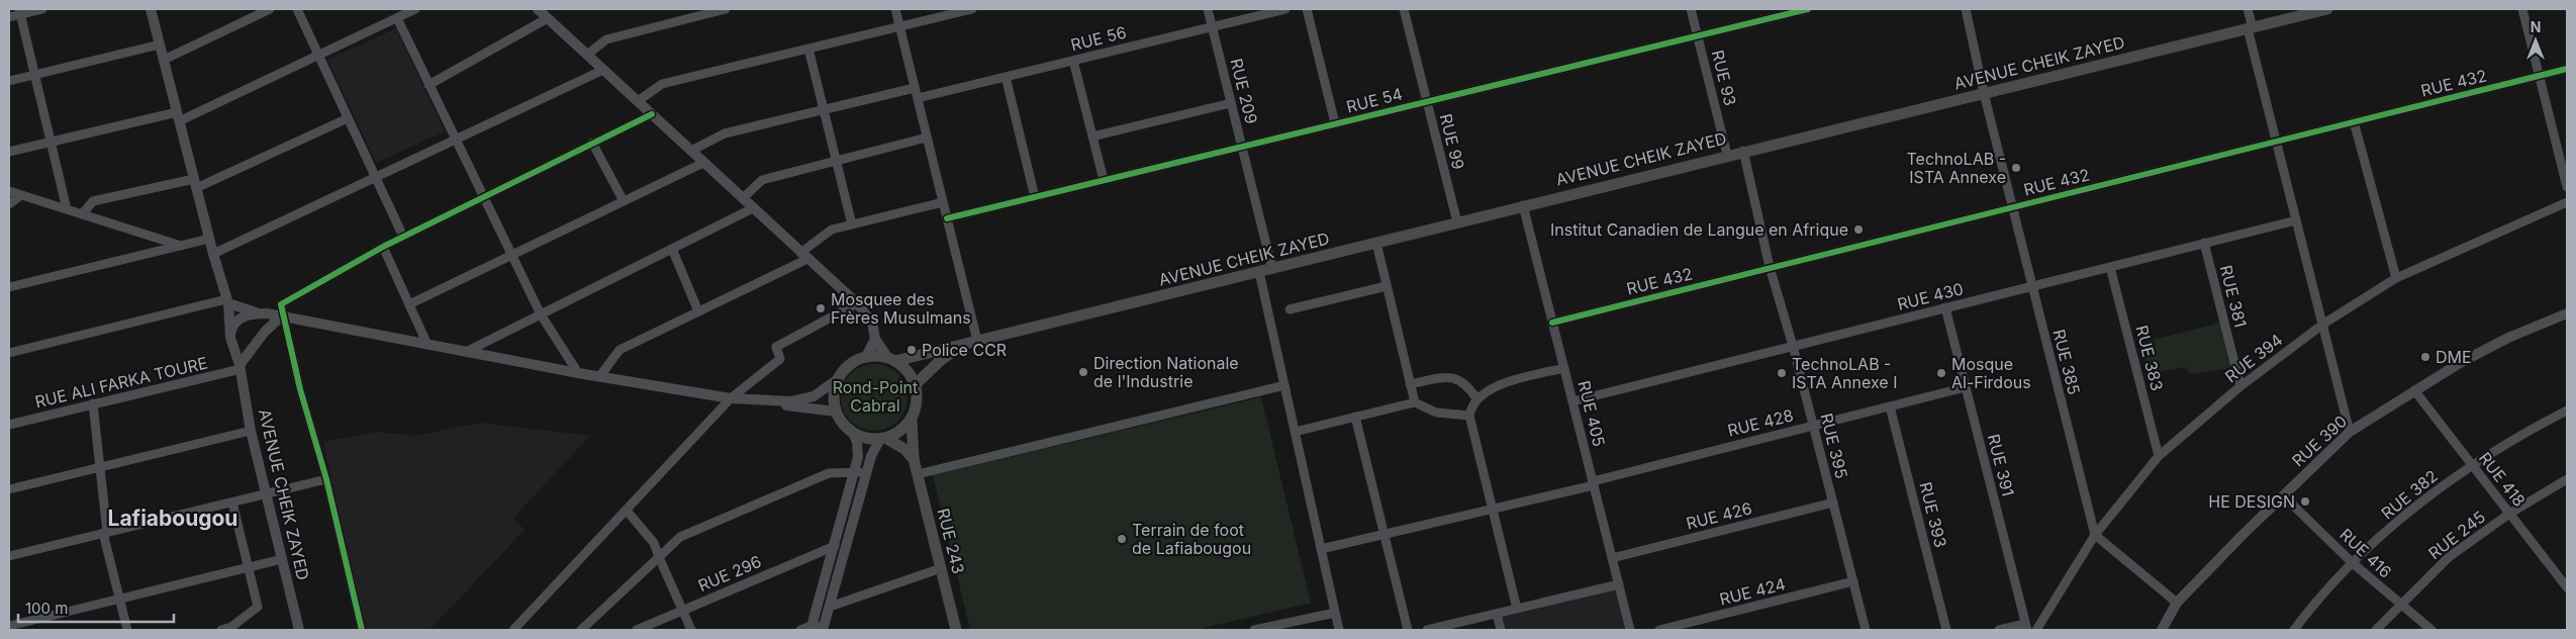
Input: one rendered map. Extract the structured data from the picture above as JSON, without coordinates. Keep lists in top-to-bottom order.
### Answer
{
  "streets": {
    "main road": ["AVENUE CHEIK ZAYED", "RUE 243"],
    "street": [
      "RUE 56",
      "RUE 93",
      "RUE 432",
      "RUE 209",
      "RUE 54",
      "RUE 99",
      "RUE 430",
      "RUE 381",
      "RUE 383",
      "RUE 394",
      "RUE 385",
      "RUE ALI FARKA TOURE",
      "RUE 405",
      "RUE 428",
      "RUE 390",
      "RUE 395",
      "RUE 391",
      "RUE 418",
      "RUE 382",
      "RUE 393",
      "RUE 426",
      "RUE 245",
      "RUE 416",
      "RUE 296",
      "RUE 424"
    ]
  },
  "crossings": [
    ["RUE 56", "RUE 209"],
    ["AVENUE CHEIK ZAYED", "RUE 93"],
    ["AVENUE CHEIK ZAYED", "RUE 209"],
    ["AVENUE CHEIK ZAYED", "RUE 99"],
    ["AVENUE CHEIK ZAYED", "RUE 385"],
    ["AVENUE CHEIK ZAYED", "RUE ALI FARKA TOURE"],
    ["AVENUE CHEIK ZAYED", "RUE 405"],
    ["AVENUE CHEIK ZAYED", "RUE 395"],
    ["AVENUE CHEIK ZAYED", "RUE 243"],
    ["RUE 93", "RUE 54"],
    ["RUE 432", "RUE 385"],
    ["RUE 432", "RUE 405"],
    ["RUE 432", "RUE 395"],
    ["RUE 209", "RUE 54"],
    ["RUE 54", "RUE 99"],
    ["RUE 430", "RUE 381"],
    ["RUE 430", "RUE 383"],
    ["RUE 430", "RUE 385"],
    ["RUE 430", "RUE 405"],
    ["RUE 430", "RUE 395"],
    ["RUE 430", "RUE 391"],
    ["RUE 381", "RUE 394"],
    ["RUE 383", "RUE 394"],
    ["RUE 394", "RUE 385"],
    ["RUE 405", "RUE 428"],
    ["RUE 405", "RUE 426"],
    ["RUE 428", "RUE 395"],
    ["RUE 428", "RUE 391"],
    ["RUE 428", "RUE 393"],
    ["RUE 390", "RUE 418"],
    ["RUE 390", "RUE 416"],
    ["RUE 395", "RUE 426"],
    ["RUE 395", "RUE 424"],
    ["RUE 418", "RUE 382"],
    ["RUE 418", "RUE 245"],
    ["RUE 382", "RUE 416"],
    ["RUE 245", "RUE 416"]
  ],
  "districts": ["Lafiabougou"],
  "parks": ["Rond-Point Cabral"],
  "places": [
    "TechnoLAB - ISTA Annexe",
    "Institut Canadien de Langue en Afrique",
    "Mosquee des Frères Musulmans",
    "Police CCR",
    "DME",
    "Direction Nationale de l'Industrie",
    "TechnoLAB - ISTA Annexe I",
    "Mosque Al-Firdous",
    "HE DESIGN",
    "Terrain de foot de Lafiabougou"
  ],
  "scale_bar": "100 m",
  "north": "top"
}
